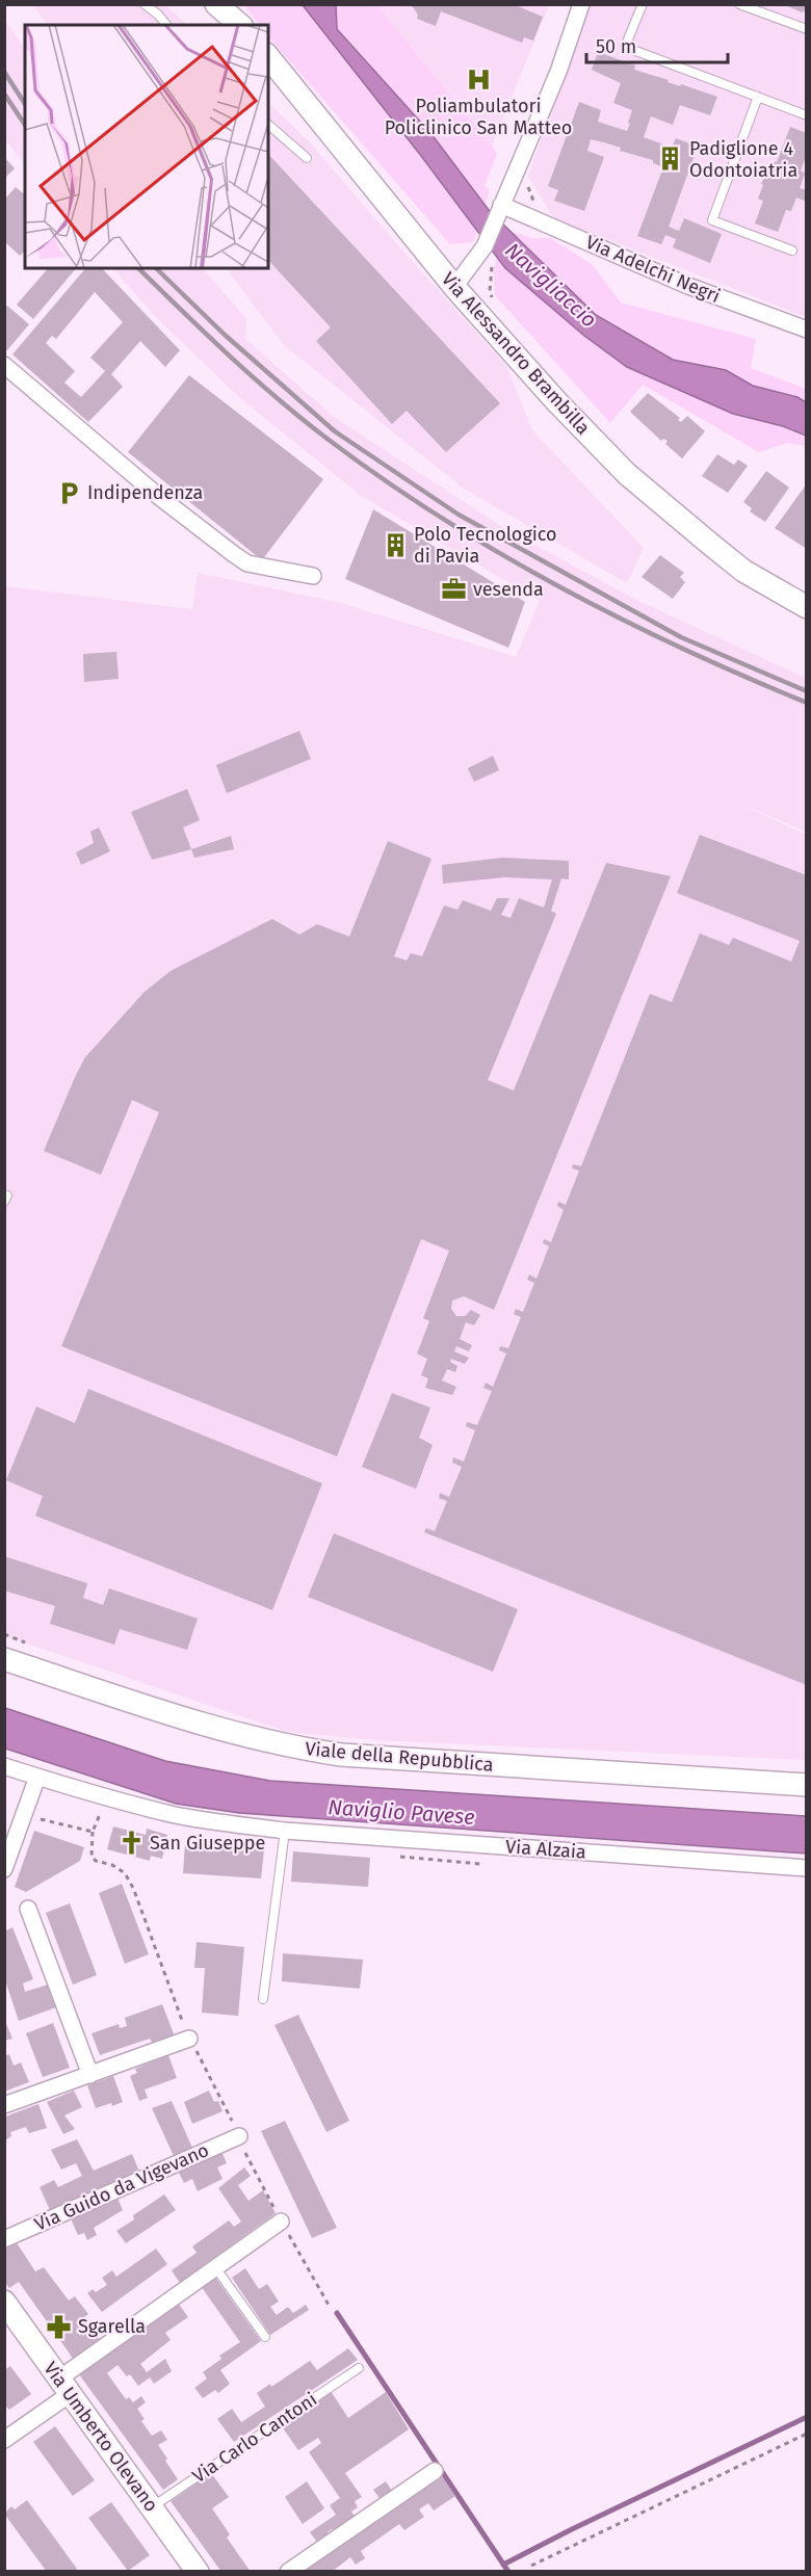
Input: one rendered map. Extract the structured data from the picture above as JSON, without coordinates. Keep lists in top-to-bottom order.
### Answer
{
  "streets": {
    "street": [
      "Via Adelchi Negri",
      "Via Alessandro Brambilla",
      "Viale della Repubblica",
      "Via Alzaia",
      "Via Guido da Vigevano",
      "Via Umberto Olevano"
    ],
    "lane": ["Via Carlo Cantoni"]
  },
  "crossings": [
    ["Via Umberto Olevano", "Via Carlo Cantoni"]
  ],
  "water": ["Navigliaccio", "Naviglio Pavese"],
  "places": {
    "hospital": ["Poliambulatori Policlinico San Matteo"],
    "building": ["Padiglione 4 Odontoiatria", "Polo Tecnologico di Pavia"],
    "parking": ["Indipendenza"],
    "office": ["vesenda"],
    "church": ["San Giuseppe"],
    "pharmacy": ["Sgarella"]
  },
  "scale_bar": "50 m"
}
